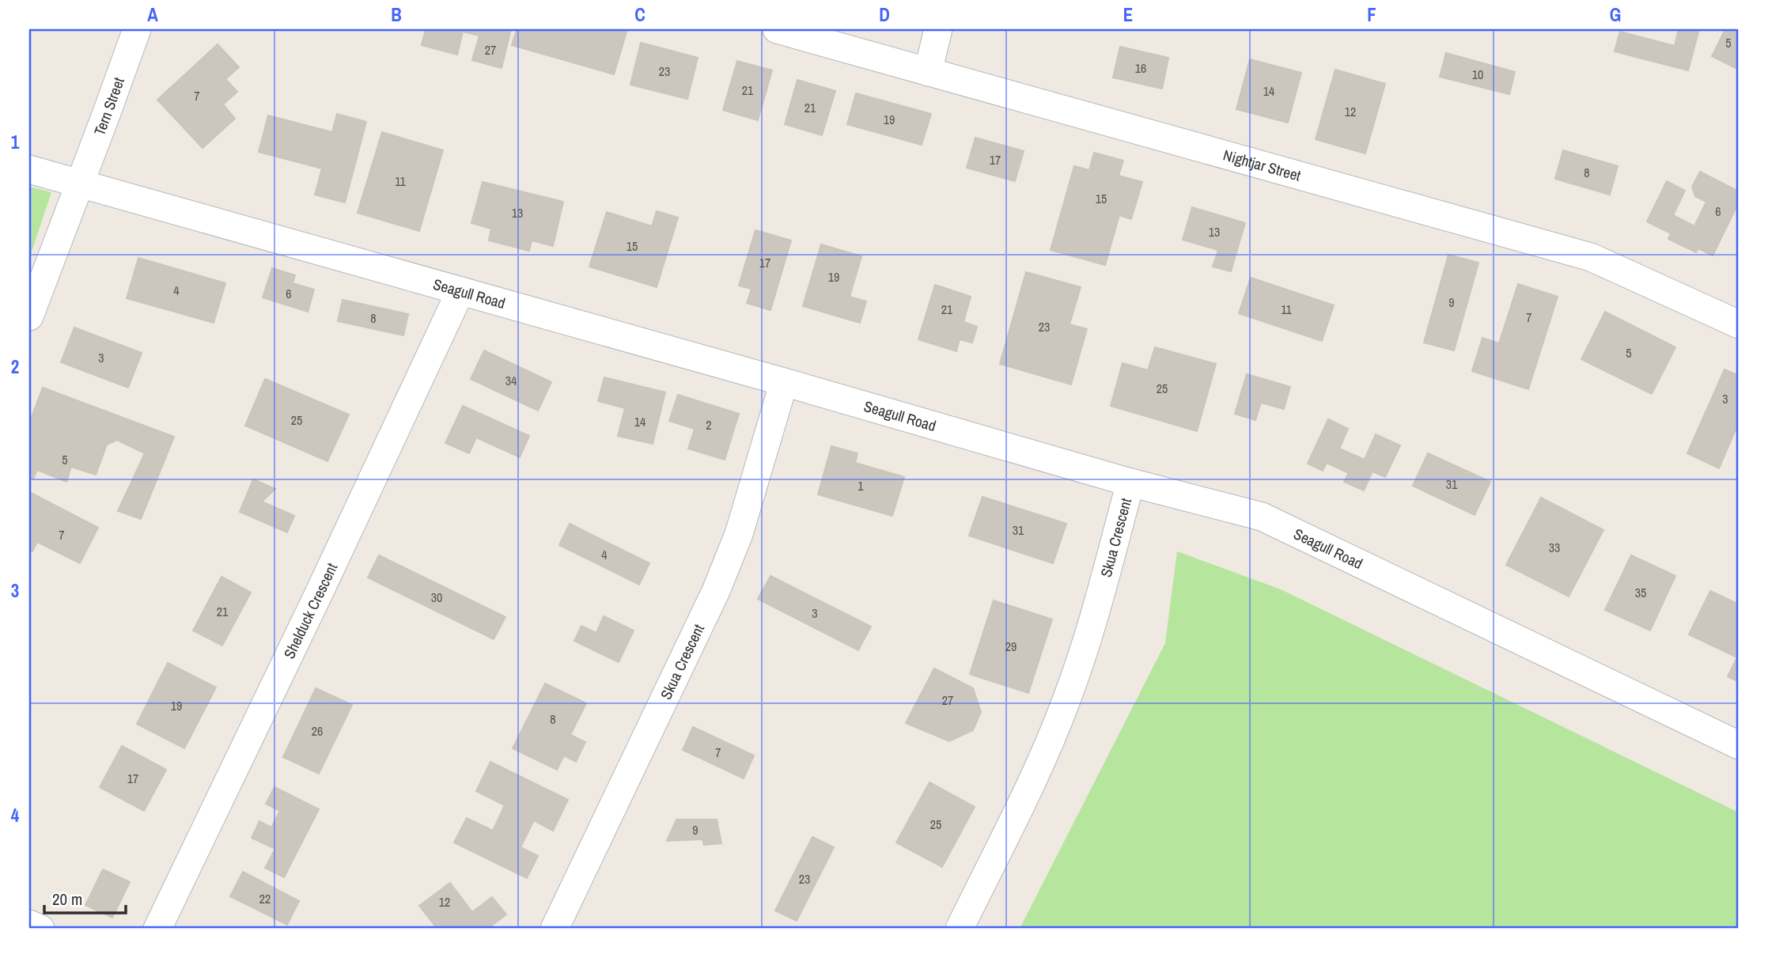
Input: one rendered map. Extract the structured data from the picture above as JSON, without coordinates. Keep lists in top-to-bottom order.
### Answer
{
  "streets": {
    "street": [
      "Tern Street",
      "Nightjar Street",
      "Seagull Road",
      "Skua Crescent",
      "Shelduck Crescent"
    ]
  },
  "crossings": [
    ["Tern Street", "Seagull Road"],
    ["Seagull Road", "Skua Crescent"],
    ["Seagull Road", "Shelduck Crescent"]
  ],
  "house_numbers": [
    "5",
    "27",
    "16",
    "23",
    "10",
    "21",
    "14",
    "7",
    "21",
    "12",
    "19",
    "17",
    "8",
    "11",
    "15",
    "6",
    "13",
    "13",
    "15",
    "17",
    "19",
    "4",
    "6",
    "9",
    "21",
    "11",
    "7",
    "8",
    "23",
    "5",
    "3",
    "34",
    "25",
    "3",
    "25",
    "14",
    "2",
    "5",
    "31",
    "1",
    "31",
    "7",
    "33",
    "4",
    "35",
    "30",
    "21",
    "3",
    "29",
    "27",
    "19",
    "8",
    "26",
    "7",
    "17",
    "25",
    "9",
    "23",
    "22",
    "12"
  ],
  "scale_bar": "20 m",
  "grid": {
    "columns": [
      "A",
      "B",
      "C",
      "D",
      "E",
      "F",
      "G"
    ],
    "rows": [
      "1",
      "2",
      "3",
      "4"
    ]
  }
}
